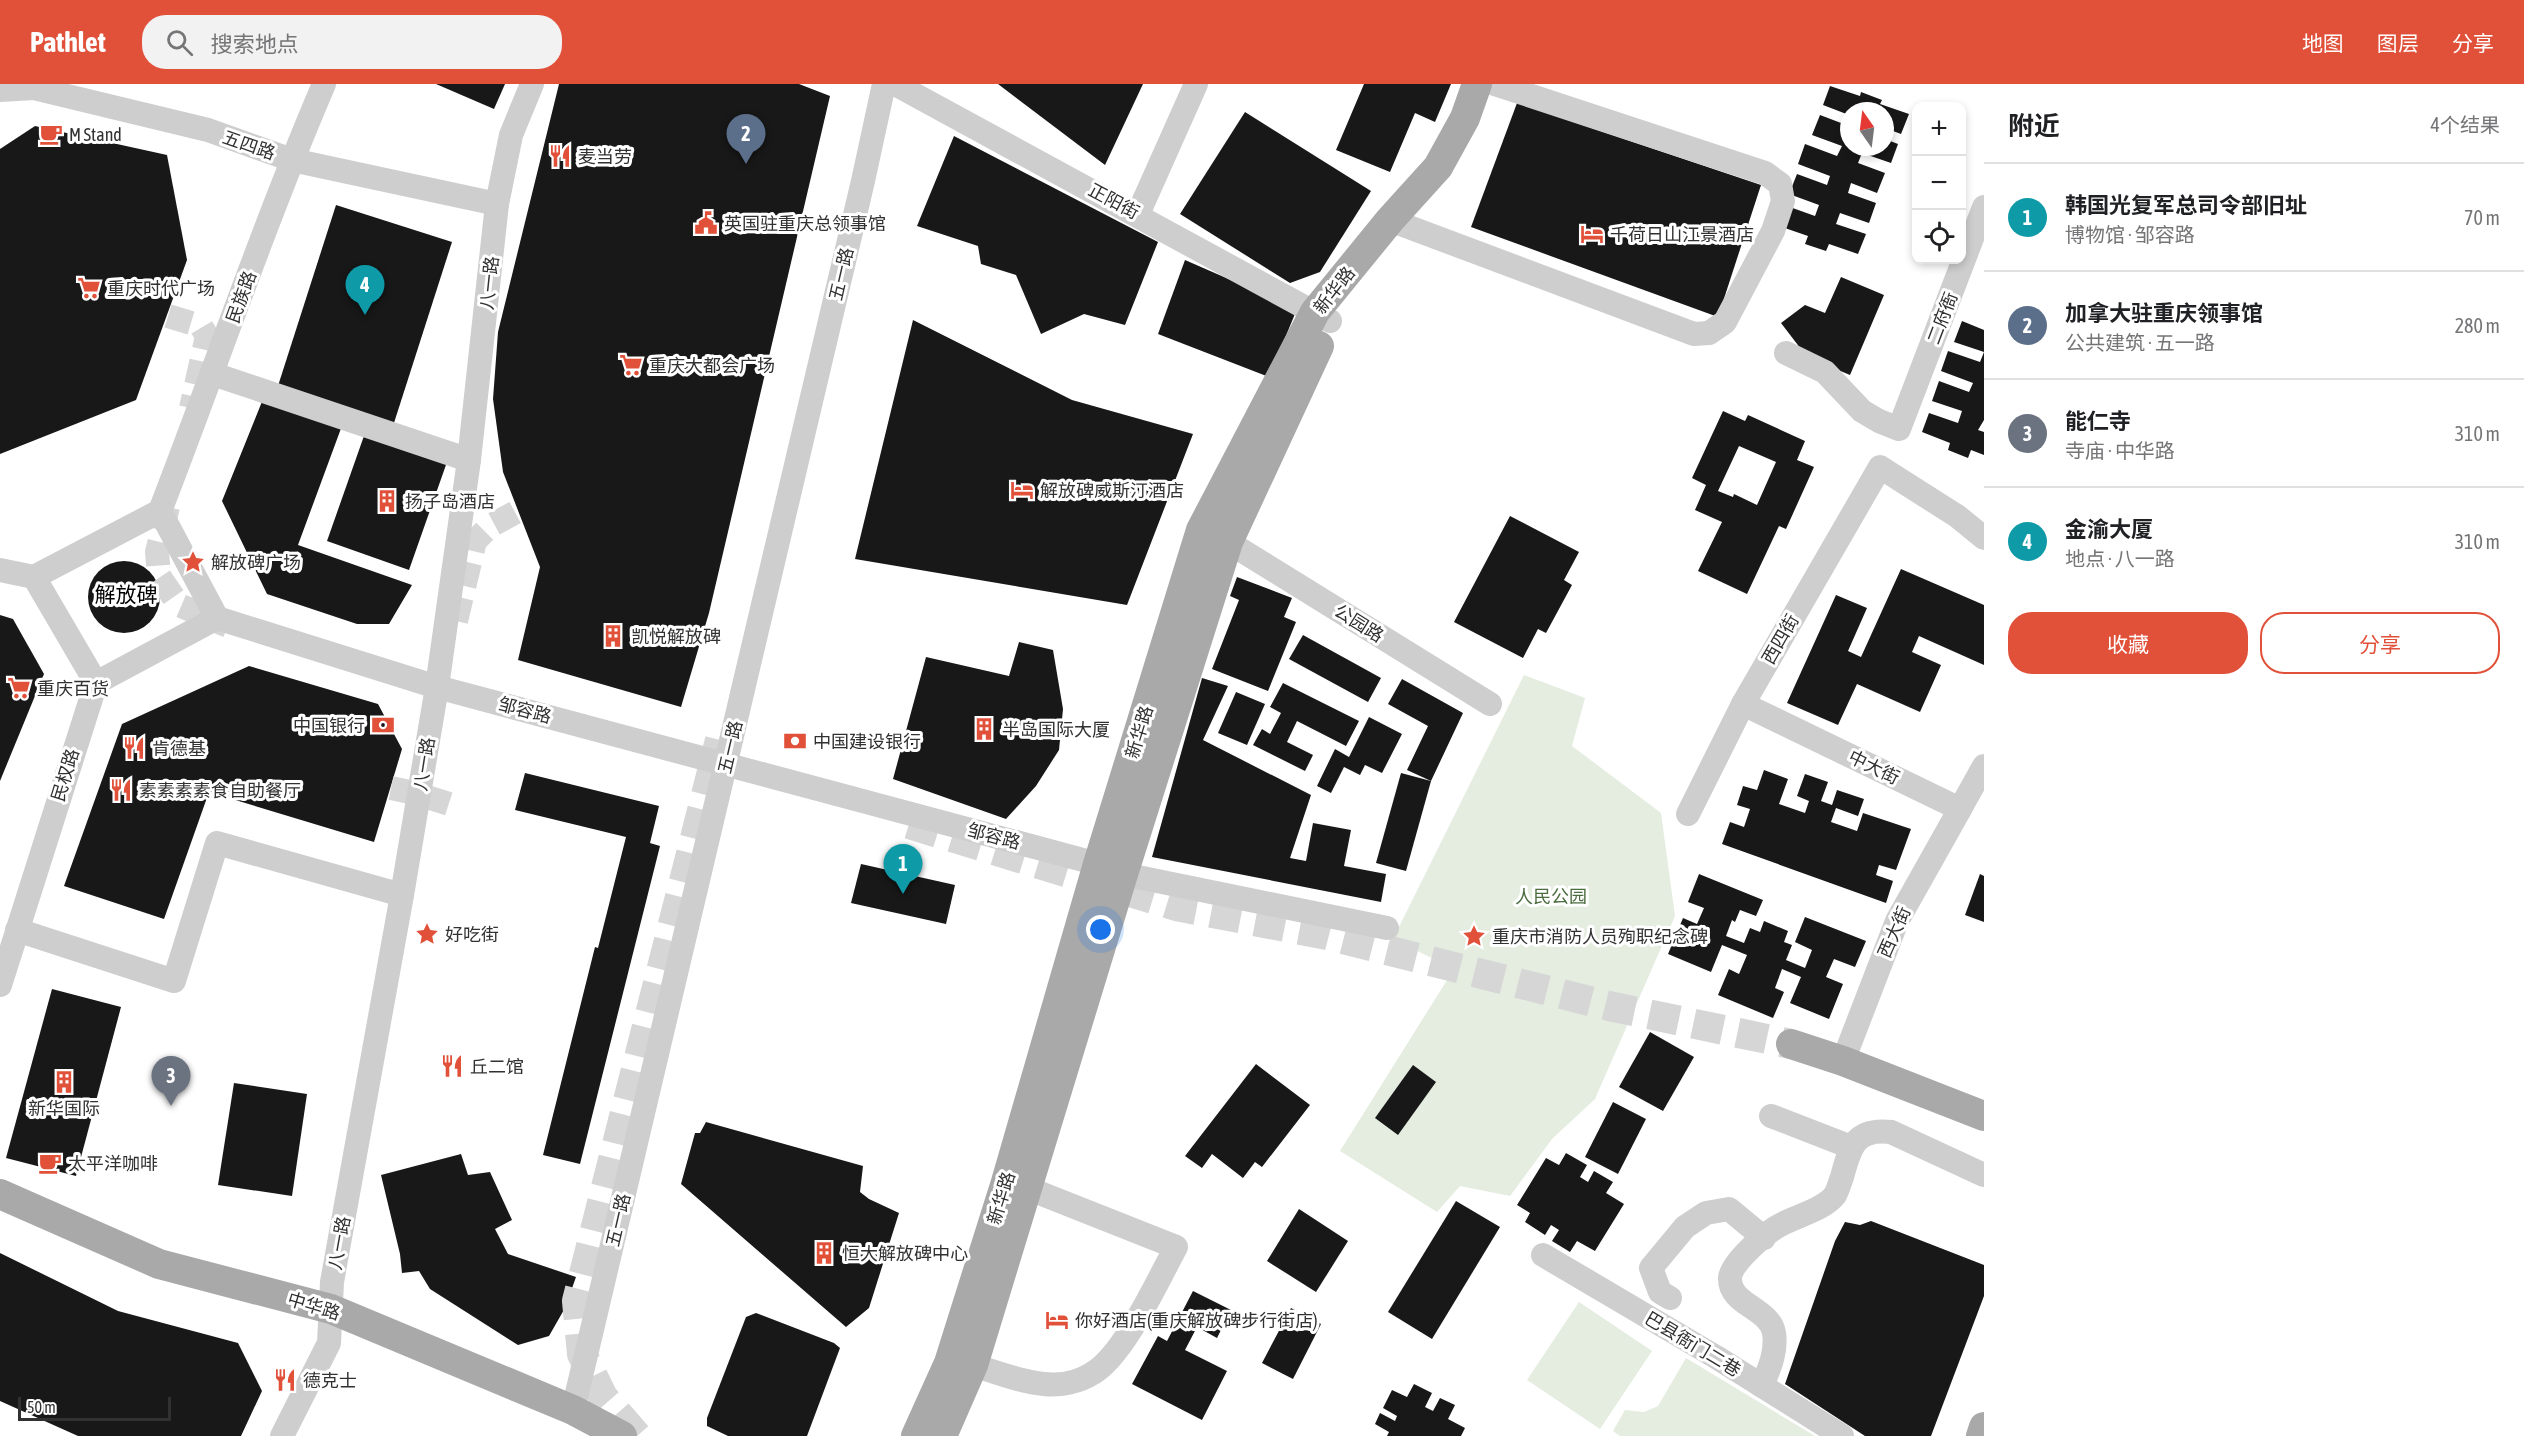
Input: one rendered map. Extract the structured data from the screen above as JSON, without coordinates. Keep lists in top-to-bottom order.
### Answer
{
  "streets": {
    "main road": ["新华路", "中华路"],
    "street": [
      "五四路",
      "正阳街",
      "五一路",
      "八一路",
      "民族路",
      "二府衙",
      "公园路",
      "西四街",
      "邹容路",
      "中大街",
      "民权路",
      "西大街",
      "巴县衙门二巷"
    ]
  },
  "crossings": [
    ["五四路", "八一路"],
    ["五四路", "民族路"],
    ["正阳街", "新华路"],
    ["五一路", "邹容路"],
    ["五一路", "中华路"],
    ["八一路", "邹容路"],
    ["八一路", "中华路"],
    ["新华路", "公园路"],
    ["新华路", "邹容路"],
    ["西四街", "中大街"],
    ["中大街", "西大街"]
  ],
  "districts": ["解放碑"],
  "parks": ["人民公园"],
  "places": {
    "cafe": ["M Stand", "太平洋咖啡"],
    "restaurant": [
      "麦当劳",
      "肯德基",
      "素素素素食自助餐厅",
      "丘二馆",
      "德克士"
    ],
    "public building": ["英国驻重庆总领事馆"],
    "hotel": ["千荷日山江景酒店", "解放碑威斯汀酒店", "你好酒店(重庆解放碑步行街店)"],
    "supermarket": ["重庆时代广场", "重庆大都会广场", "重庆百货"],
    "building": [
      "扬子岛酒店",
      "凯悦解放碑",
      "半岛国际大厦",
      "新华国际",
      "恒大解放碑中心"
    ],
    "place": ["解放碑广场", "好吃街", "重庆市消防人员殉职纪念碑"],
    "bank": ["中国银行", "中国建设银行"]
  },
  "scale_bar": "50 m",
  "north": "top",
  "page": {
    "header": "Pathlet",
    "search": "搜索地点",
    "nav": ["地图", "图层", "分享"],
    "heading": ["附近", "4个结果"],
    "map_buttons": ["+", "−"],
    "pins": [
      "2",
      "4",
      "1",
      "3"
    ],
    "list": [
      {
        "mark": "1",
        "name": "韩国光复军总司令部旧址",
        "note": "博物馆 · 邹容路",
        "value": "70 m"
      },
      {
        "mark": "2",
        "name": "加拿大驻重庆领事馆",
        "note": "公共建筑 · 五一路",
        "value": "280 m"
      },
      {
        "mark": "3",
        "name": "能仁寺",
        "note": "寺庙 · 中华路",
        "value": "310 m"
      },
      {
        "mark": "4",
        "name": "金渝大厦",
        "note": "地点 · 八一路",
        "value": "310 m"
      }
    ],
    "buttons": ["收藏", "分享"],
    "scale": "50 m"
  }
}
